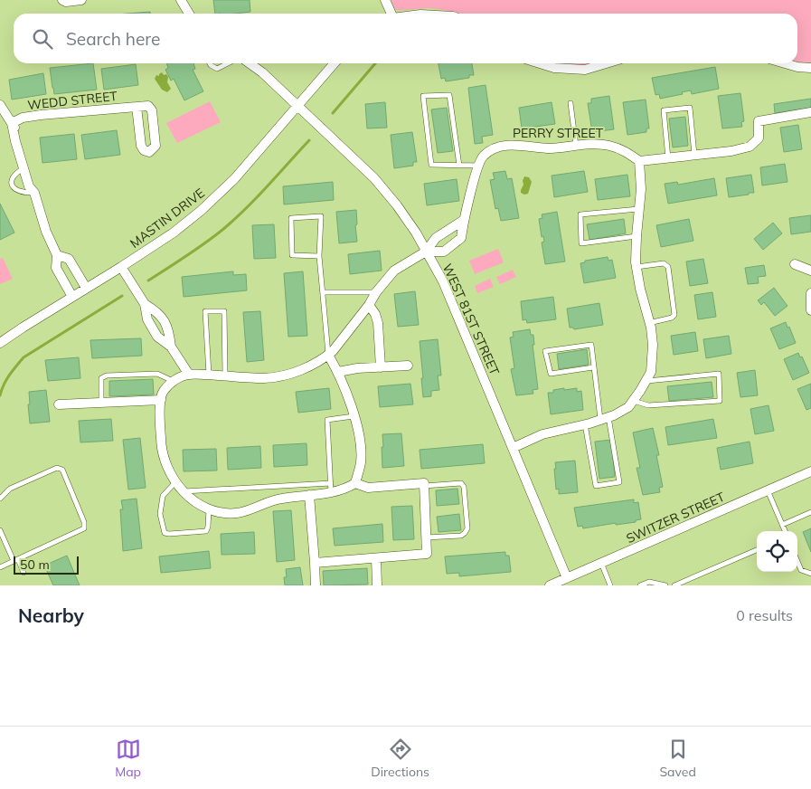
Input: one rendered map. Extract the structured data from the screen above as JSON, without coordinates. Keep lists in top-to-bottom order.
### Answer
{
  "streets": {
    "street": [
      "WEDD STREET",
      "PERRY STREET",
      "MASTIN DRIVE",
      "WEST 81ST STREET",
      "SWITZER STREET"
    ]
  },
  "crossings": [
    ["PERRY STREET", "WEST 81ST STREET"],
    ["MASTIN DRIVE", "WEST 81ST STREET"],
    ["WEST 81ST STREET", "SWITZER STREET"]
  ],
  "scale_bar": "50 m",
  "page": {
    "search": "Search here",
    "scale": "50 m",
    "heading": ["Nearby", "0 results"],
    "nav": ["Map", "Directions", "Saved"]
  }
}
